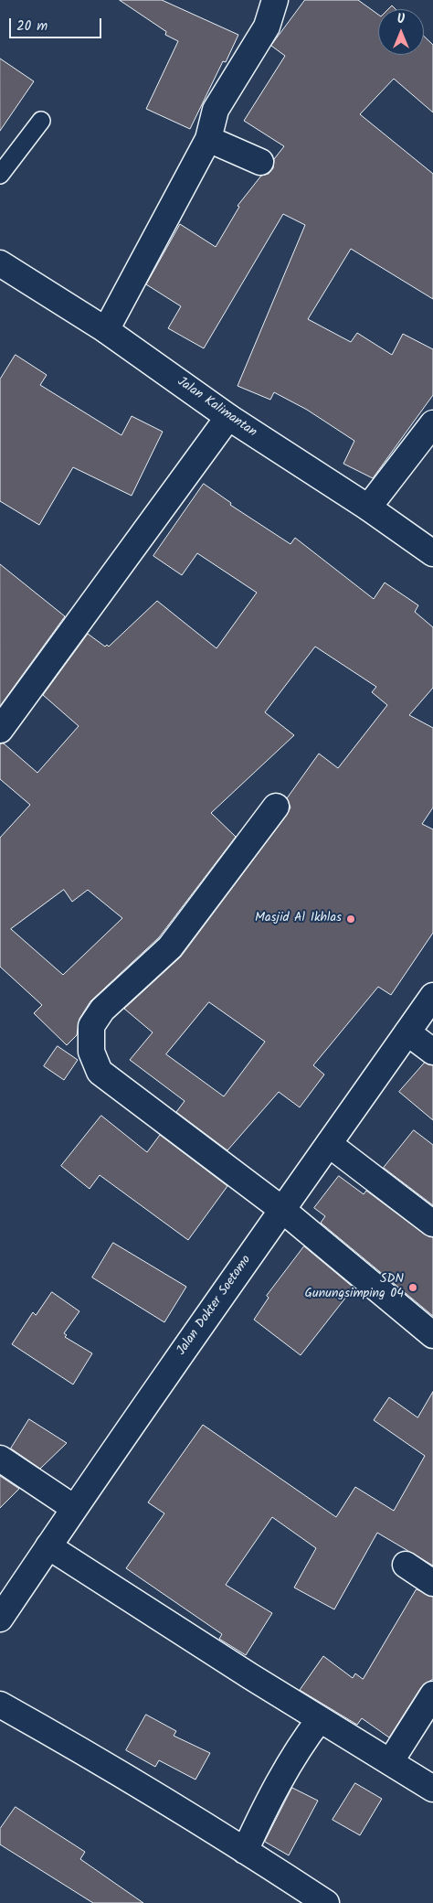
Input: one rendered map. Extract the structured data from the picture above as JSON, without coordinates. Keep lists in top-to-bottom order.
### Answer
{
  "streets": {
    "street": ["Jalan Kalimantan", "Jalan Dokter Soetomo"]
  },
  "places": ["Masjid Al Ikhlas", "SDN Gunungsimping 04"],
  "scale_bar": "20 m",
  "north": "top"
}
